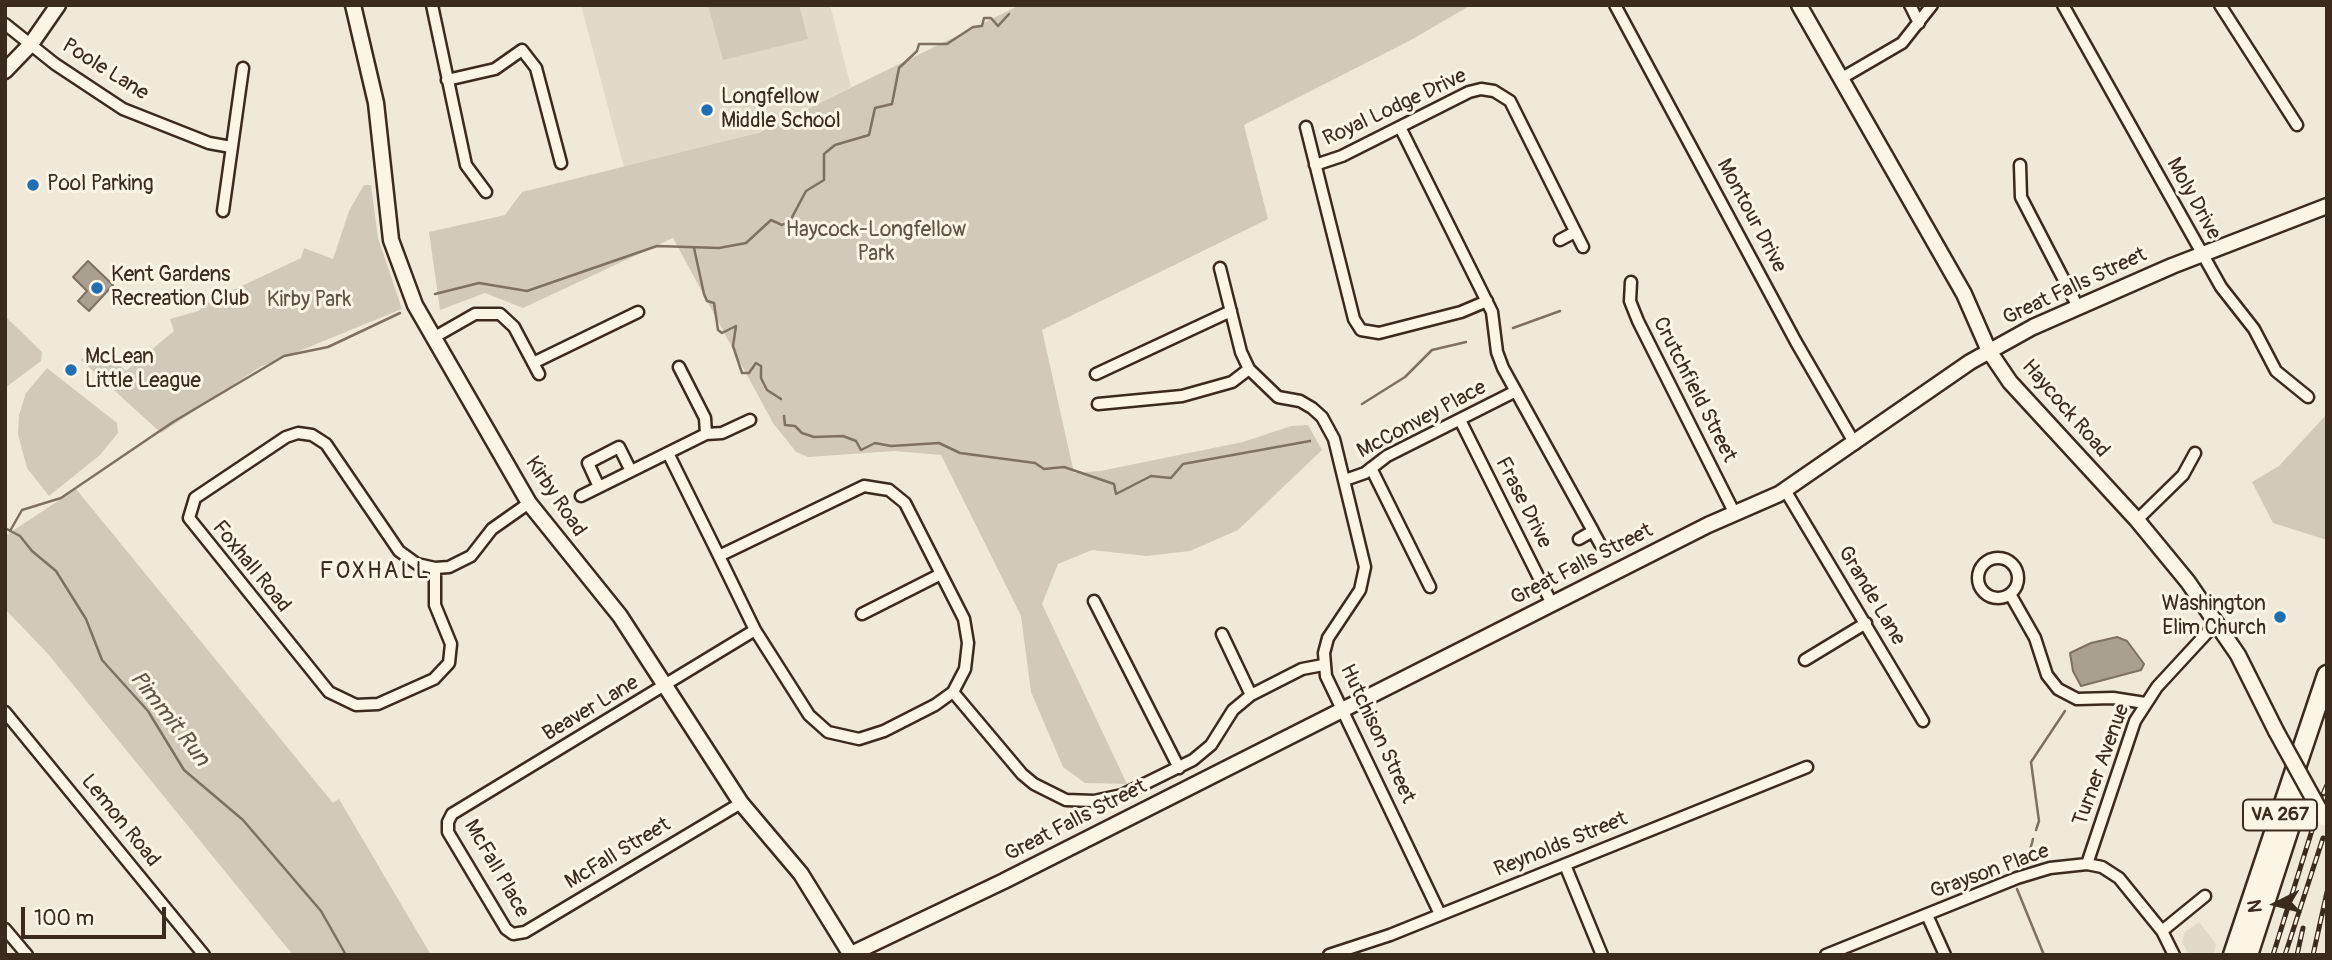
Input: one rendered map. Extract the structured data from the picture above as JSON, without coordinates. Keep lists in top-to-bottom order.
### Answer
{
  "streets": {
    "highway": ["VA 267"],
    "main road": ["Great Falls Street", "Haycock Road", "Kirby Road"],
    "street": [
      "Poole Lane",
      "Royal Lodge Drive",
      "Moly Drive",
      "Montour Drive",
      "Crutchfield Street",
      "McConvey Place",
      "Frase Drive",
      "Foxhall Road",
      "Grande Lane",
      "Beaver Lane",
      "Hutchison Street",
      "Turner Avenue",
      "Lemon Road",
      "Reynolds Street",
      "McFall Street",
      "McFall Place",
      "Grayson Place"
    ]
  },
  "crossings": [
    ["Moly Drive", "Great Falls Street"],
    ["Montour Drive", "Great Falls Street"],
    ["Great Falls Street", "Crutchfield Street"],
    ["Great Falls Street", "Haycock Road"],
    ["Great Falls Street", "Kirby Road"],
    ["Great Falls Street", "Frase Drive"],
    ["Great Falls Street", "Grande Lane"],
    ["Great Falls Street", "Hutchison Street"],
    ["Haycock Road", "Turner Avenue"],
    ["McConvey Place", "Frase Drive"],
    ["McConvey Place", "Hutchison Street"],
    ["Kirby Road", "Beaver Lane"],
    ["Kirby Road", "McFall Street"],
    ["Beaver Lane", "McFall Place"],
    ["Hutchison Street", "Reynolds Street"],
    ["Turner Avenue", "Grayson Place"],
    ["McFall Street", "McFall Place"]
  ],
  "districts": ["FOXHALL"],
  "water": ["Pimmit Run"],
  "parks": ["Haycock-Longfellow Park", "Kirby Park"],
  "places": [
    "Longfellow Middle School",
    "Pool Parking",
    "Kent Gardens Recreation Club",
    "McLean Little League",
    "Washington Elim Church"
  ],
  "scale_bar": "100 m",
  "north": "left"
}
